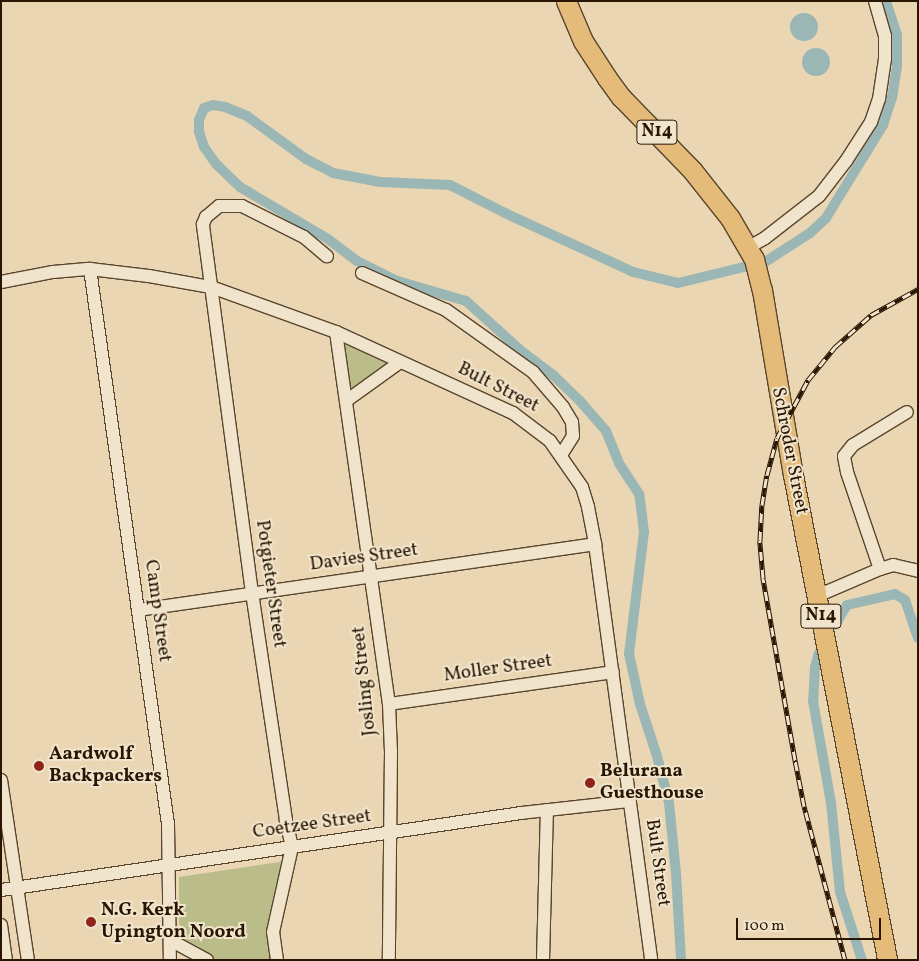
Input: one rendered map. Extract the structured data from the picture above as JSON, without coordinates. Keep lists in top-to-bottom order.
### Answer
{
  "streets": {
    "highway": ["N14", "Schroder Street"],
    "street": [
      "Bult Street",
      "Davies Street",
      "Potgieter Street",
      "Camp Street",
      "Moller Street",
      "Josling Street",
      "Coetzee Street"
    ]
  },
  "crossings": [
    ["Bult Street", "Davies Street"],
    ["Bult Street", "Potgieter Street"],
    ["Bult Street", "Camp Street"],
    ["Bult Street", "Moller Street"],
    ["Bult Street", "Josling Street"],
    ["Bult Street", "Coetzee Street"],
    ["Davies Street", "Potgieter Street"],
    ["Davies Street", "Camp Street"],
    ["Davies Street", "Josling Street"],
    ["Potgieter Street", "Coetzee Street"],
    ["Camp Street", "Coetzee Street"],
    ["Moller Street", "Josling Street"],
    ["Josling Street", "Coetzee Street"]
  ],
  "places": ["Aardwolf Backpackers", "Belurana Guesthouse", "N.G. Kerk Upington Noord"],
  "scale_bar": "100 m"
}
